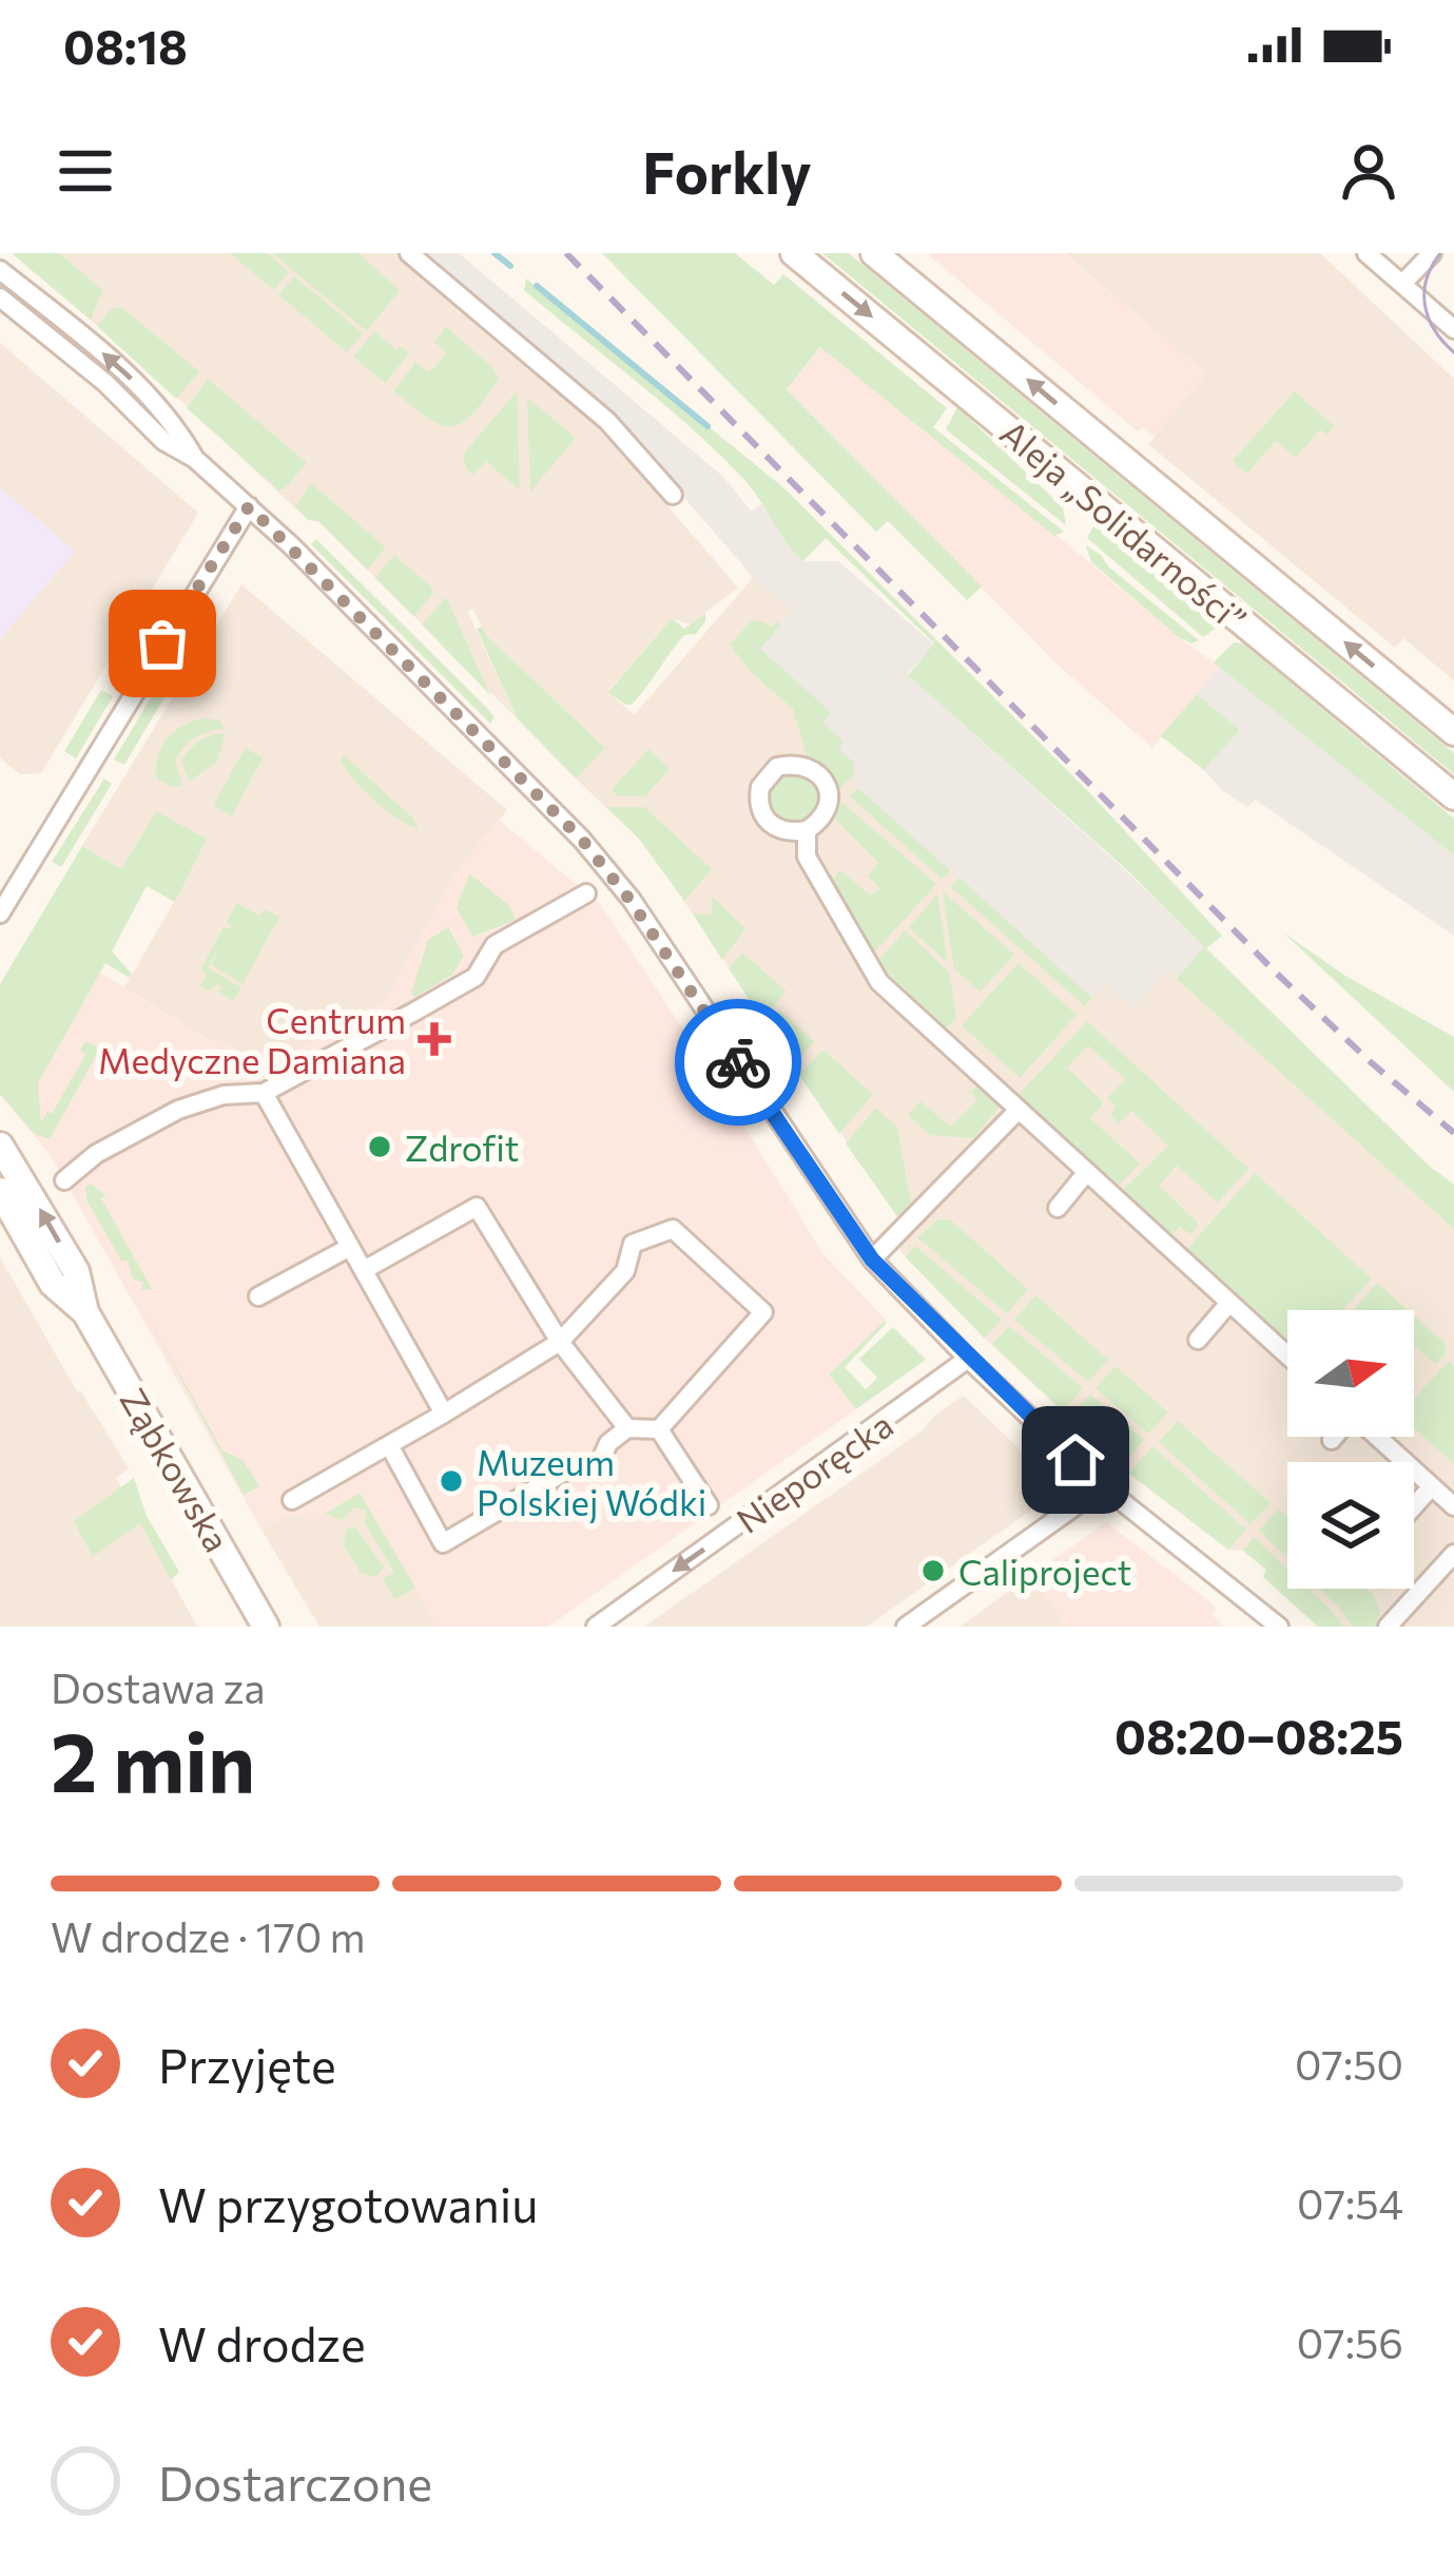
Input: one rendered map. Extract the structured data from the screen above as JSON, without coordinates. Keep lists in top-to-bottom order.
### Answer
{
  "streets": {
    "main road": ["Aleja „Solidarności”", "Ząbkowska"],
    "street": ["Nieporęcka"]
  },
  "one_way": ["Nieporęcka"],
  "places": {
    "health": ["Centrum Medyczne Damiana"],
    "other": ["Zdrofit", "Muzeum Polskiej Wódki", "Caliproject"]
  },
  "north": "right",
  "page": {
    "status": "08:18",
    "header": "Forkly",
    "heading": ["2 min", "Dostawa za", "08:20–08:25"],
    "bar": "W drodze · 170 m",
    "list": [
      ["Przyjęte", "07:50"],
      ["W przygotowaniu", "07:54"],
      ["W drodze", "07:56"],
      "Dostarczone"
    ]
  }
}
